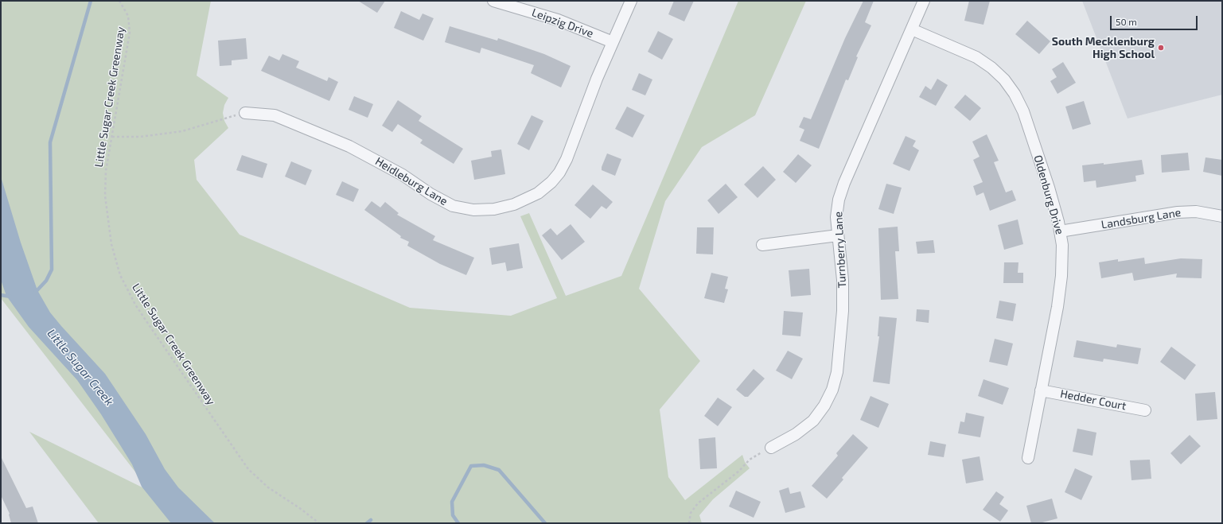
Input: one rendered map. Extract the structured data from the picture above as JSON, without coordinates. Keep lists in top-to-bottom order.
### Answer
{
  "streets": {
    "street": [
      "Leipzig Drive",
      "Heidleburg Lane",
      "Oldenburg Drive",
      "Landsburg Lane",
      "Turnberry Lane",
      "Hedder Court"
    ],
    "path": ["Little Sugar Creek Greenway"]
  },
  "crossings": [
    ["Leipzig Drive", "Heidleburg Lane"],
    ["Oldenburg Drive", "Landsburg Lane"],
    ["Oldenburg Drive", "Turnberry Lane"],
    ["Oldenburg Drive", "Hedder Court"]
  ],
  "water": ["Little Sugar Creek"],
  "places": ["South Mecklenburg High School"],
  "scale_bar": "50 m"
}
